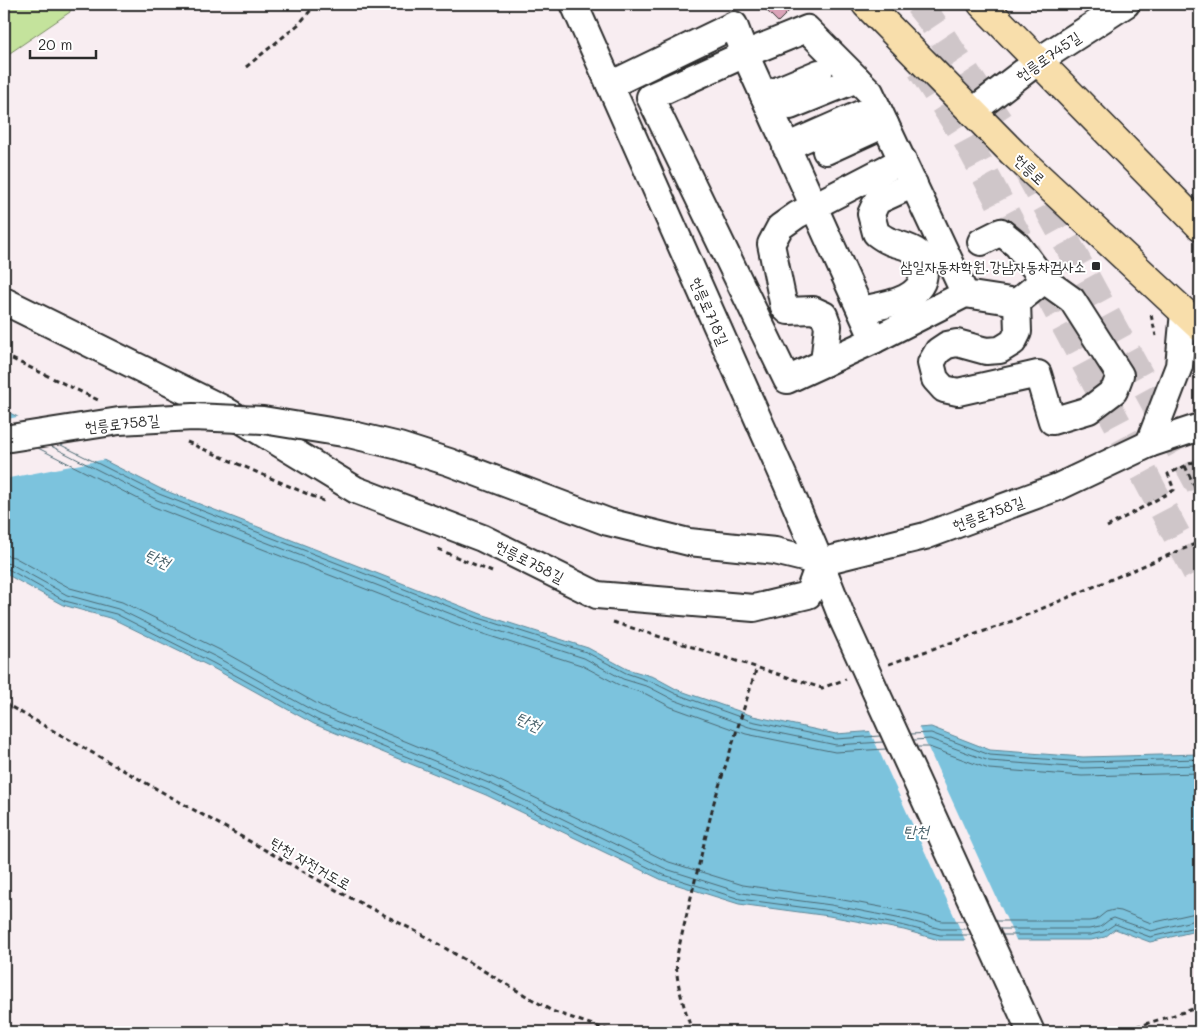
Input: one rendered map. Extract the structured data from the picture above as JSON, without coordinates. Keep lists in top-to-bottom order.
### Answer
{
  "streets": {
    "main road": ["헌릉로"],
    "street": ["헌릉로745길", "헌릉로718길", "헌릉로758길"],
    "path": ["탄천 자전거도로"]
  },
  "crossings": [
    ["헌릉로745길", "헌릉로"],
    ["헌릉로718길", "헌릉로758길"]
  ],
  "water": ["탄천"],
  "places": {
    "transit": ["삼일자동차학원.강남자동차검사소"]
  },
  "scale_bar": "20 m"
}
